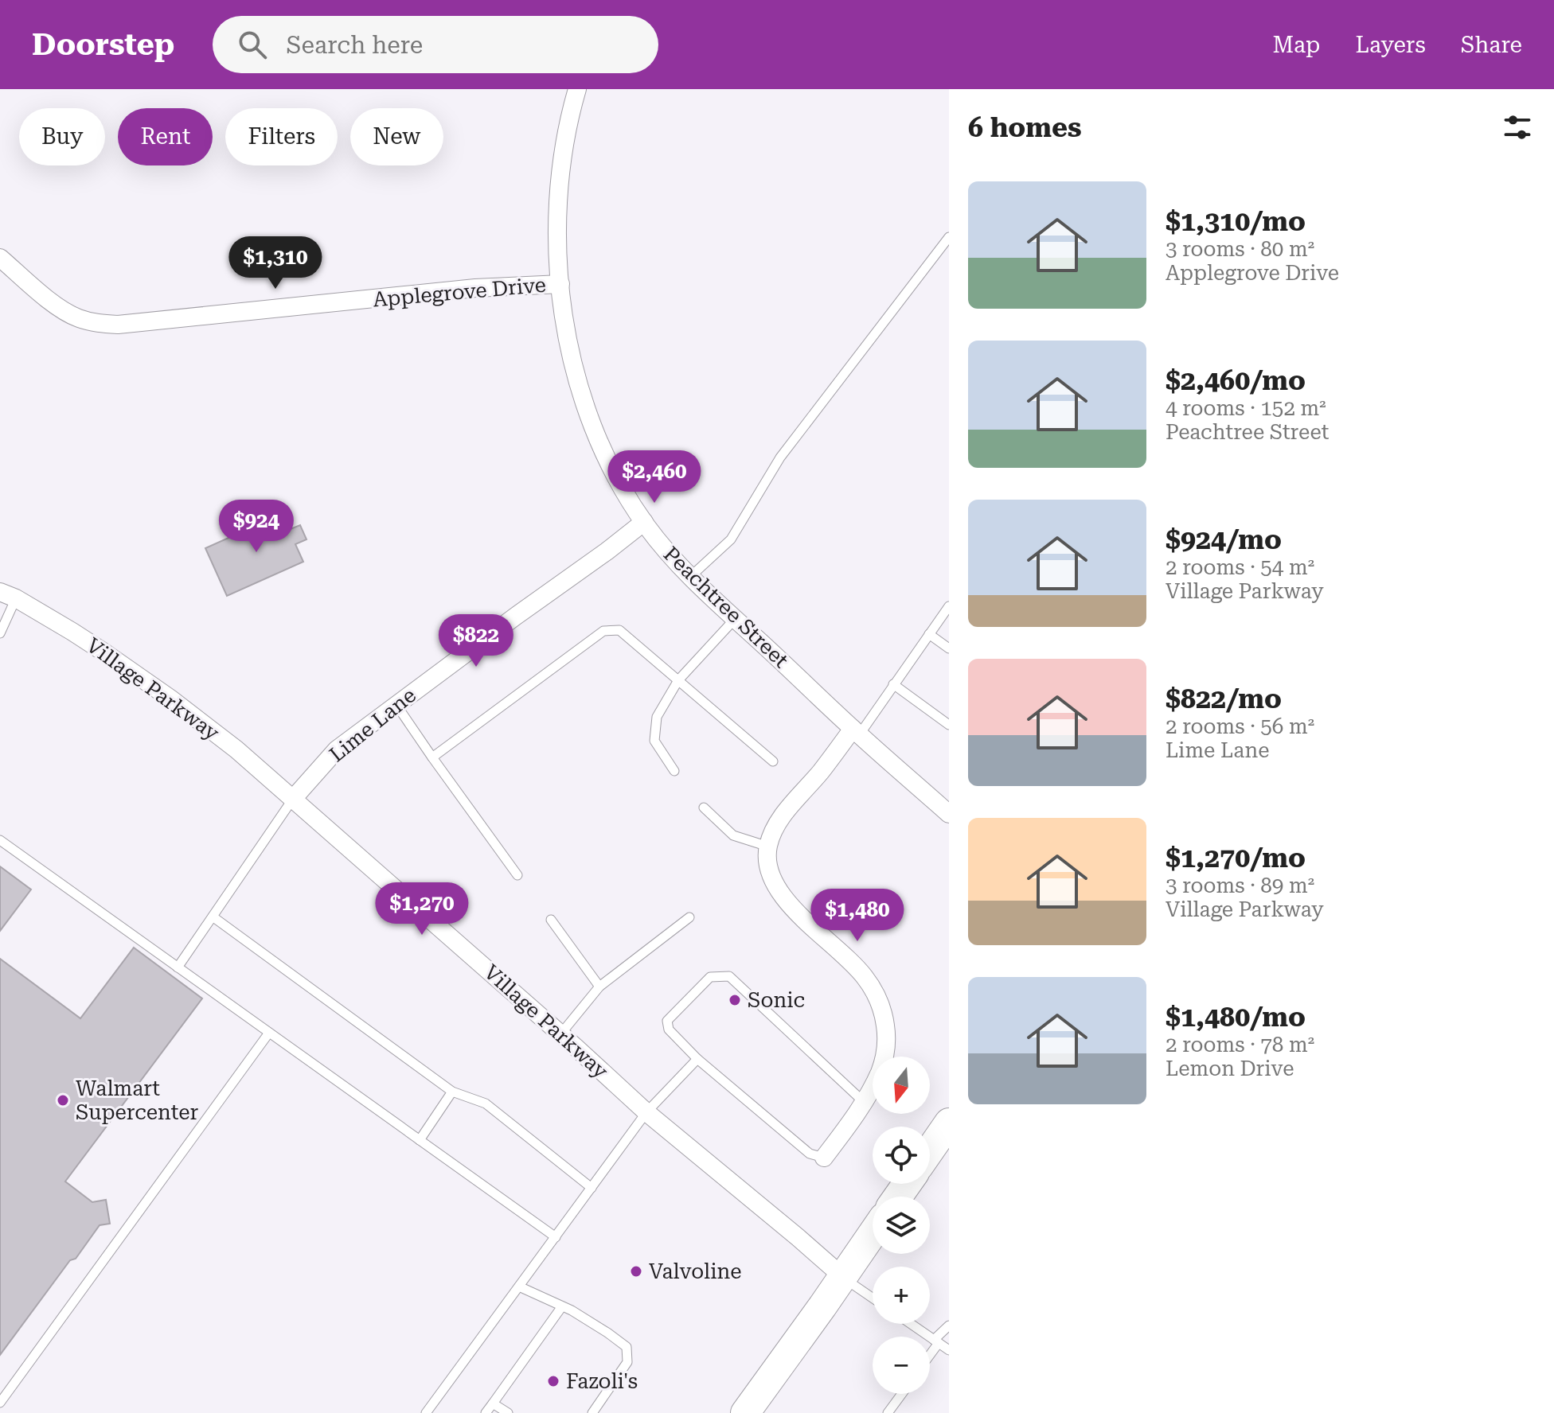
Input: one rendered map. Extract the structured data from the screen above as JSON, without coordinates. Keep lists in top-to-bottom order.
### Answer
{
  "streets": {
    "street": [
      "Applegrove Drive",
      "Peachtree Street",
      "Village Parkway",
      "Lime Lane"
    ]
  },
  "crossings": [
    ["Applegrove Drive", "Peachtree Street"],
    ["Peachtree Street", "Lime Lane"],
    ["Village Parkway", "Lime Lane"]
  ],
  "places": [
    "Sonic",
    "Walmart Supercenter",
    "Valvoline",
    "Fazoli's"
  ],
  "north": "bottom",
  "page": {
    "header": "Doorstep",
    "search": "Search here",
    "nav": ["Map", "Layers", "Share"],
    "heading": "6 homes",
    "chip": [
      "Buy",
      "Rent",
      "Filters",
      "New"
    ],
    "list": [
      {
        "name": "$1,310/mo",
        "note": "3 rooms · 80 m² · Applegrove Drive"
      },
      {
        "name": "$2,460/mo",
        "note": "4 rooms · 152 m² · Peachtree Street"
      },
      {
        "name": "$924/mo",
        "note": "2 rooms · 54 m² · Village Parkway"
      },
      {
        "name": "$822/mo",
        "note": "2 rooms · 56 m² · Lime Lane"
      },
      {
        "name": "$1,270/mo",
        "note": "3 rooms · 89 m² · Village Parkway"
      },
      {
        "name": "$1,480/mo",
        "note": "2 rooms · 78 m² · Lemon Drive"
      }
    ],
    "price": [
      "$1,310",
      "$2,460",
      "$924",
      "$822",
      "$1,270",
      "$1,480"
    ],
    "map_buttons": ["+", "−"]
  }
}
